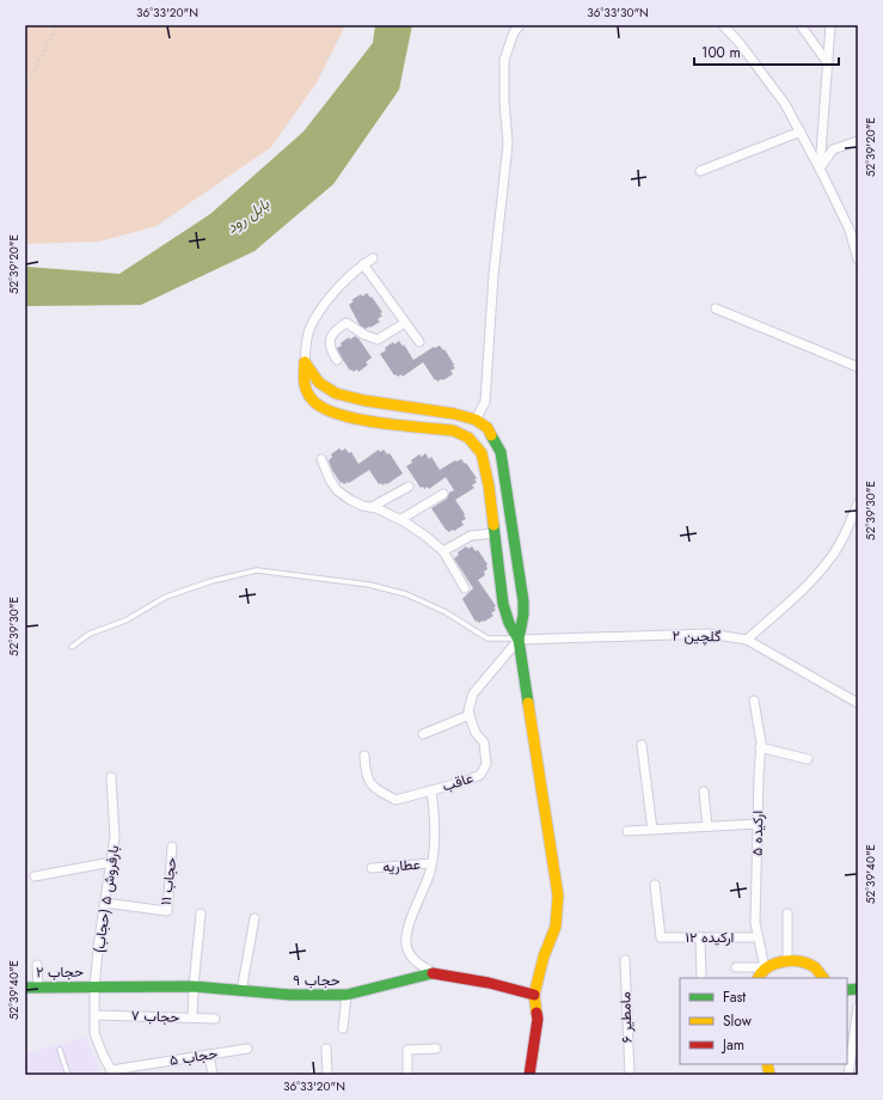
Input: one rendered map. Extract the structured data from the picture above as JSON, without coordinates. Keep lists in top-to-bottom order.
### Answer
{
  "streets": {
    "street": [
      "گلچین ۲",
      "عاقب",
      "ارکیده ۵",
      "عطاریه",
      "حجاب ۱۱",
      "بارفروش ۵ (حجاب)",
      "ارکیده ۱۲",
      "حجاب ۲",
      "حجاب ۹",
      "حجاب ۷",
      "مامطیر ۶",
      "حجاب ۵"
    ]
  },
  "crossings": [
    ["ارکیده ۵", "ارکیده ۱۲"],
    ["حجاب ۱۱", "بارفروش ۵ (حجاب)"],
    ["بارفروش ۵ (حجاب)", "حجاب ۲"],
    ["بارفروش ۵ (حجاب)", "حجاب ۹"],
    ["بارفروش ۵ (حجاب)", "حجاب ۷"],
    ["بارفروش ۵ (حجاب)", "حجاب ۵"],
    ["حجاب ۲", "حجاب ۹"]
  ],
  "water": ["بابل رود"],
  "legend": ["Fast", "Slow", "Jam"],
  "scale_bar": "100 m",
  "coordinates": [
    "36°33'20\"N",
    "36°33'30\"N",
    "52°39'20\"E",
    "52°39'30\"E",
    "52°39'40\"E"
  ]
}
